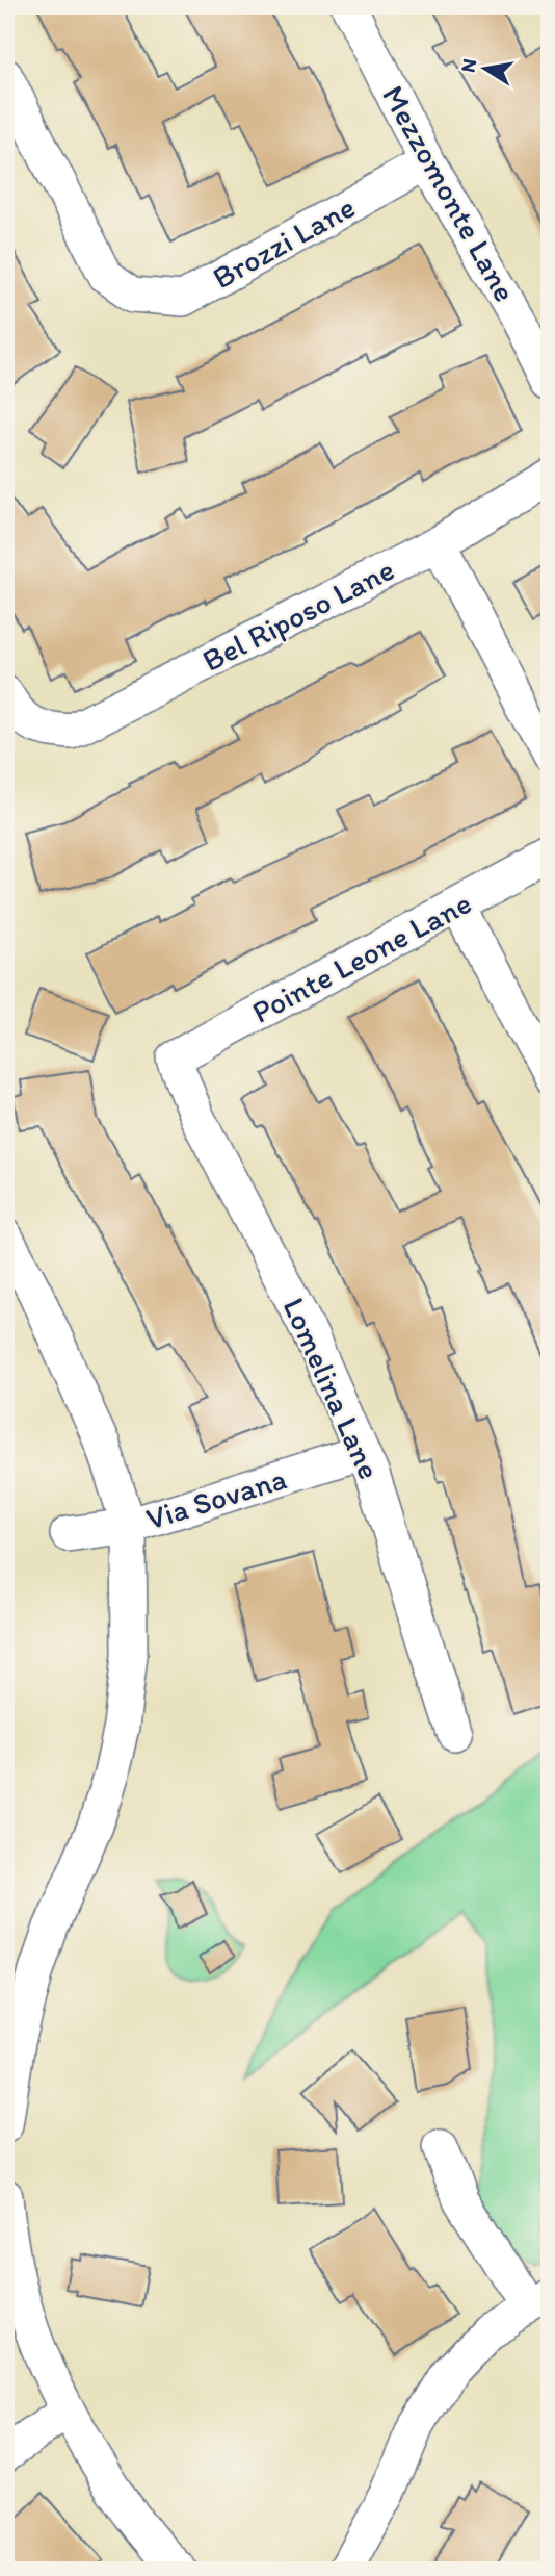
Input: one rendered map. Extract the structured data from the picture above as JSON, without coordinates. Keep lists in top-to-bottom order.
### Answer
{
  "streets": {
    "street": [
      "Mezzomonte Lane",
      "Brozzi Lane",
      "Bel Riposo Lane",
      "Pointe Leone Lane",
      "Lomelina Lane",
      "Via Sovana"
    ]
  },
  "crossings": [
    ["Mezzomonte Lane", "Brozzi Lane"],
    ["Pointe Leone Lane", "Lomelina Lane"],
    ["Lomelina Lane", "Via Sovana"]
  ],
  "north": "left"
}
